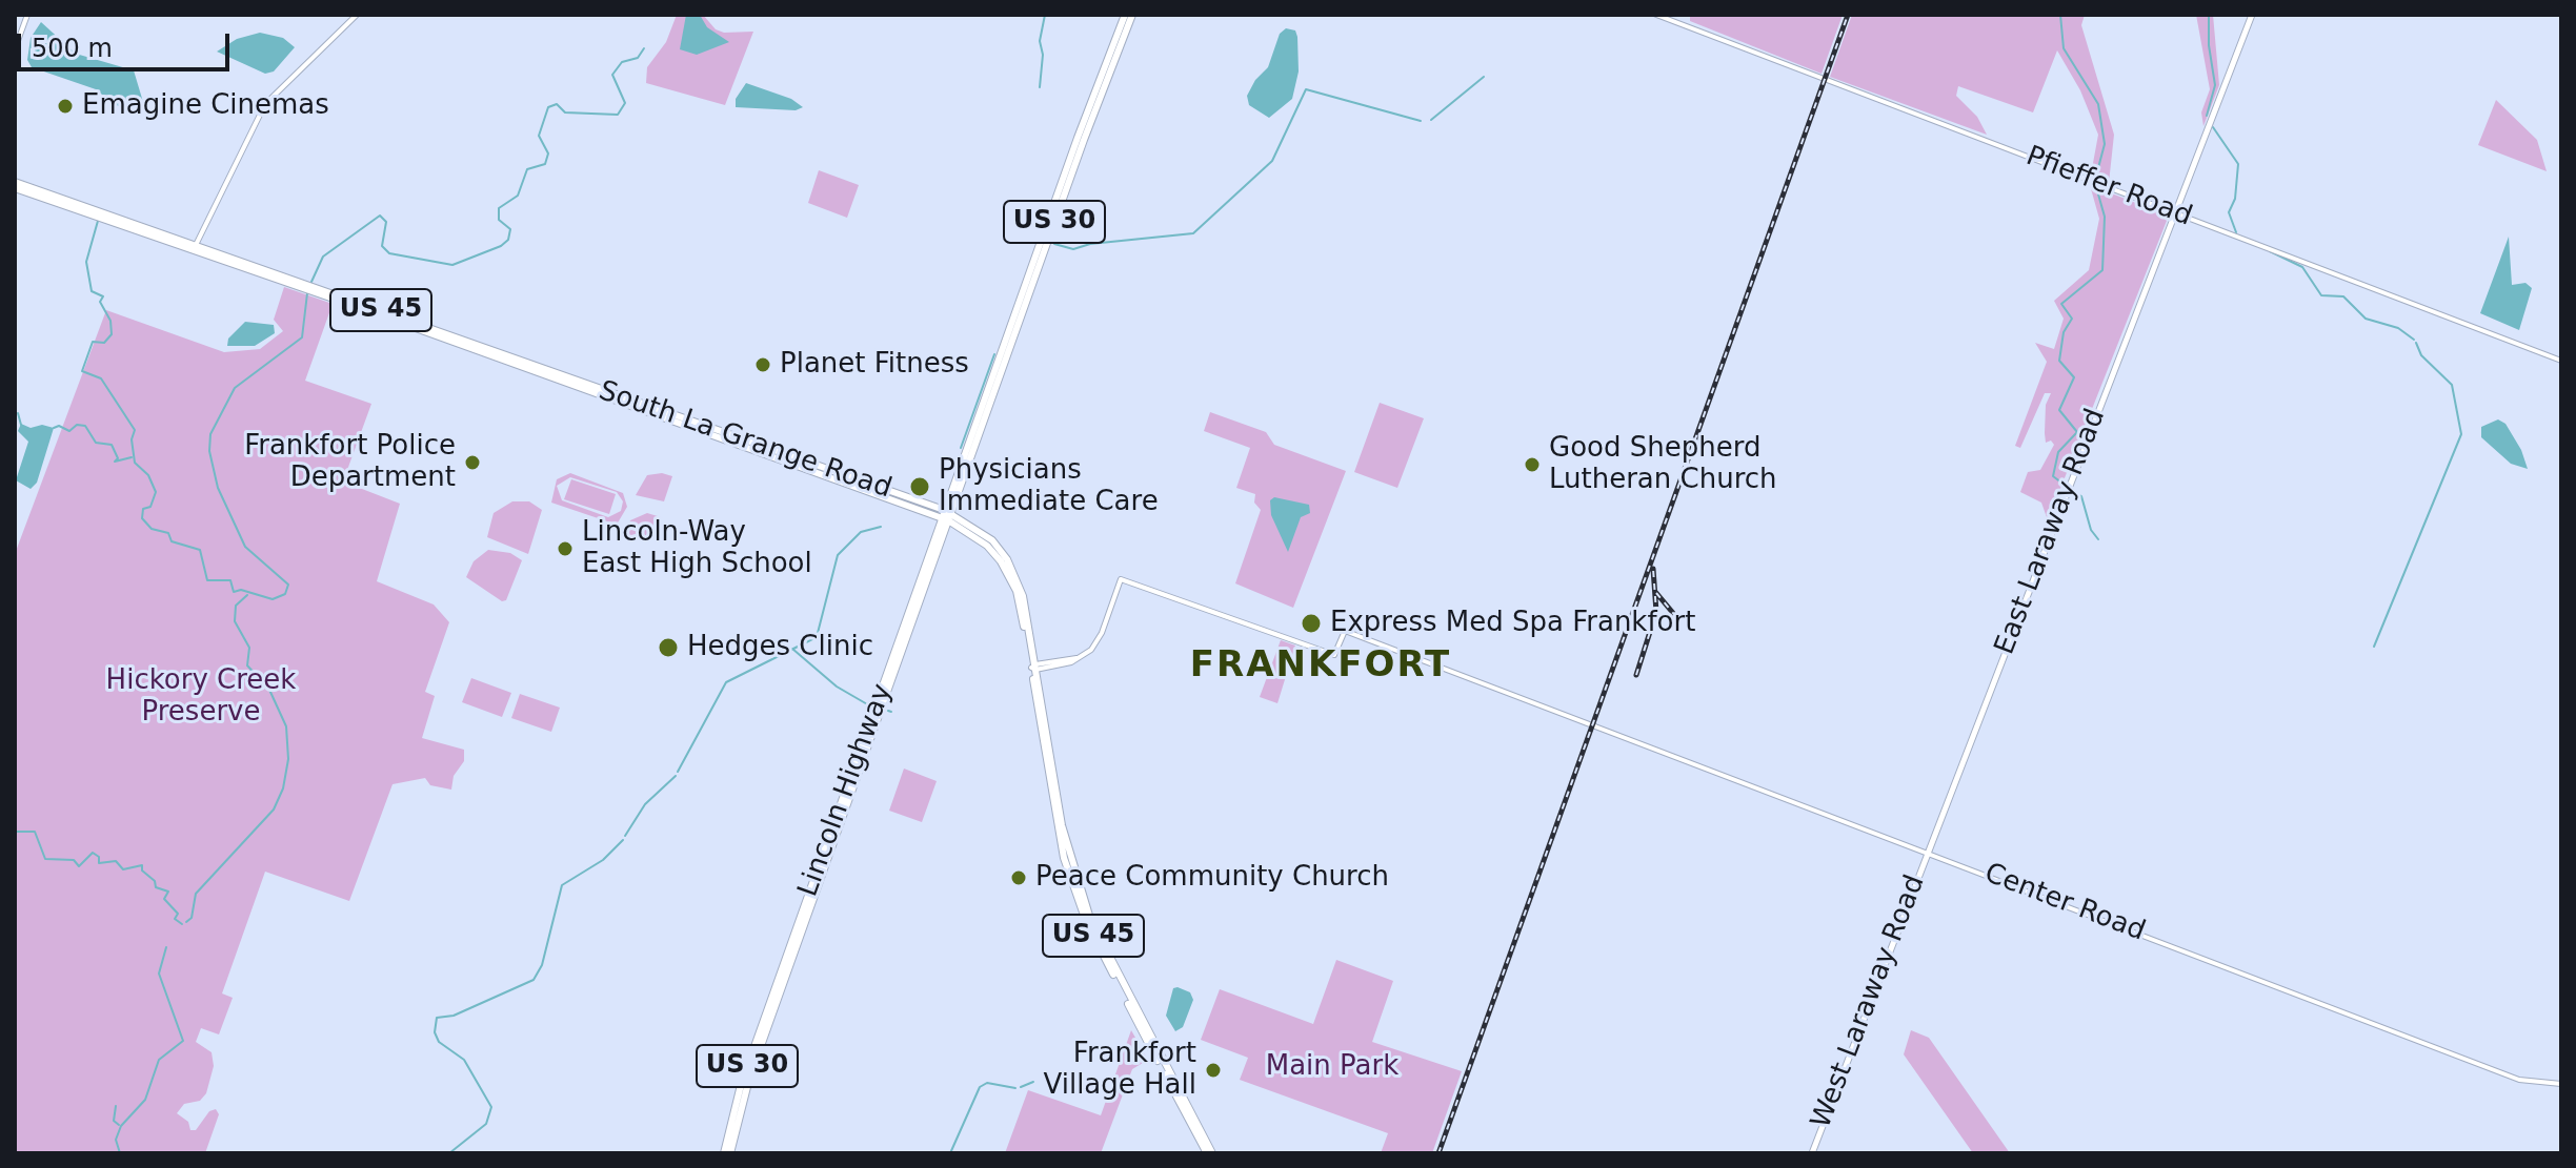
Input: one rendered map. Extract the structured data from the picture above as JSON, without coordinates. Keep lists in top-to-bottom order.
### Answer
{
  "streets": {
    "main road": [
      "US 30",
      "US 45",
      "South La Grange Road",
      "East Laraway Road",
      "Lincoln Highway",
      "West Laraway Road"
    ],
    "street": ["Pfieffer Road", "Center Road"]
  },
  "crossings": [
    ["Pfieffer Road", "East Laraway Road"],
    ["US 30", "Lincoln Highway"],
    ["South La Grange Road", "Lincoln Highway"],
    ["South La Grange Road", "Center Road"],
    ["East Laraway Road", "Center Road"],
    ["East Laraway Road", "West Laraway Road"],
    ["Center Road", "West Laraway Road"]
  ],
  "districts": ["FRANKFORT"],
  "parks": ["Hickory Creek Preserve", "Main Park"],
  "places": [
    "Emagine Cinemas",
    "Planet Fitness",
    "Frankfort Police Department",
    "Good Shepherd Lutheran Church",
    "Physicians Immediate Care",
    "Lincoln-Way East High School",
    "Express Med Spa Frankfort",
    "Hedges Clinic",
    "Peace Community Church",
    "Frankfort Village Hall"
  ],
  "scale_bar": "500 m"
}
